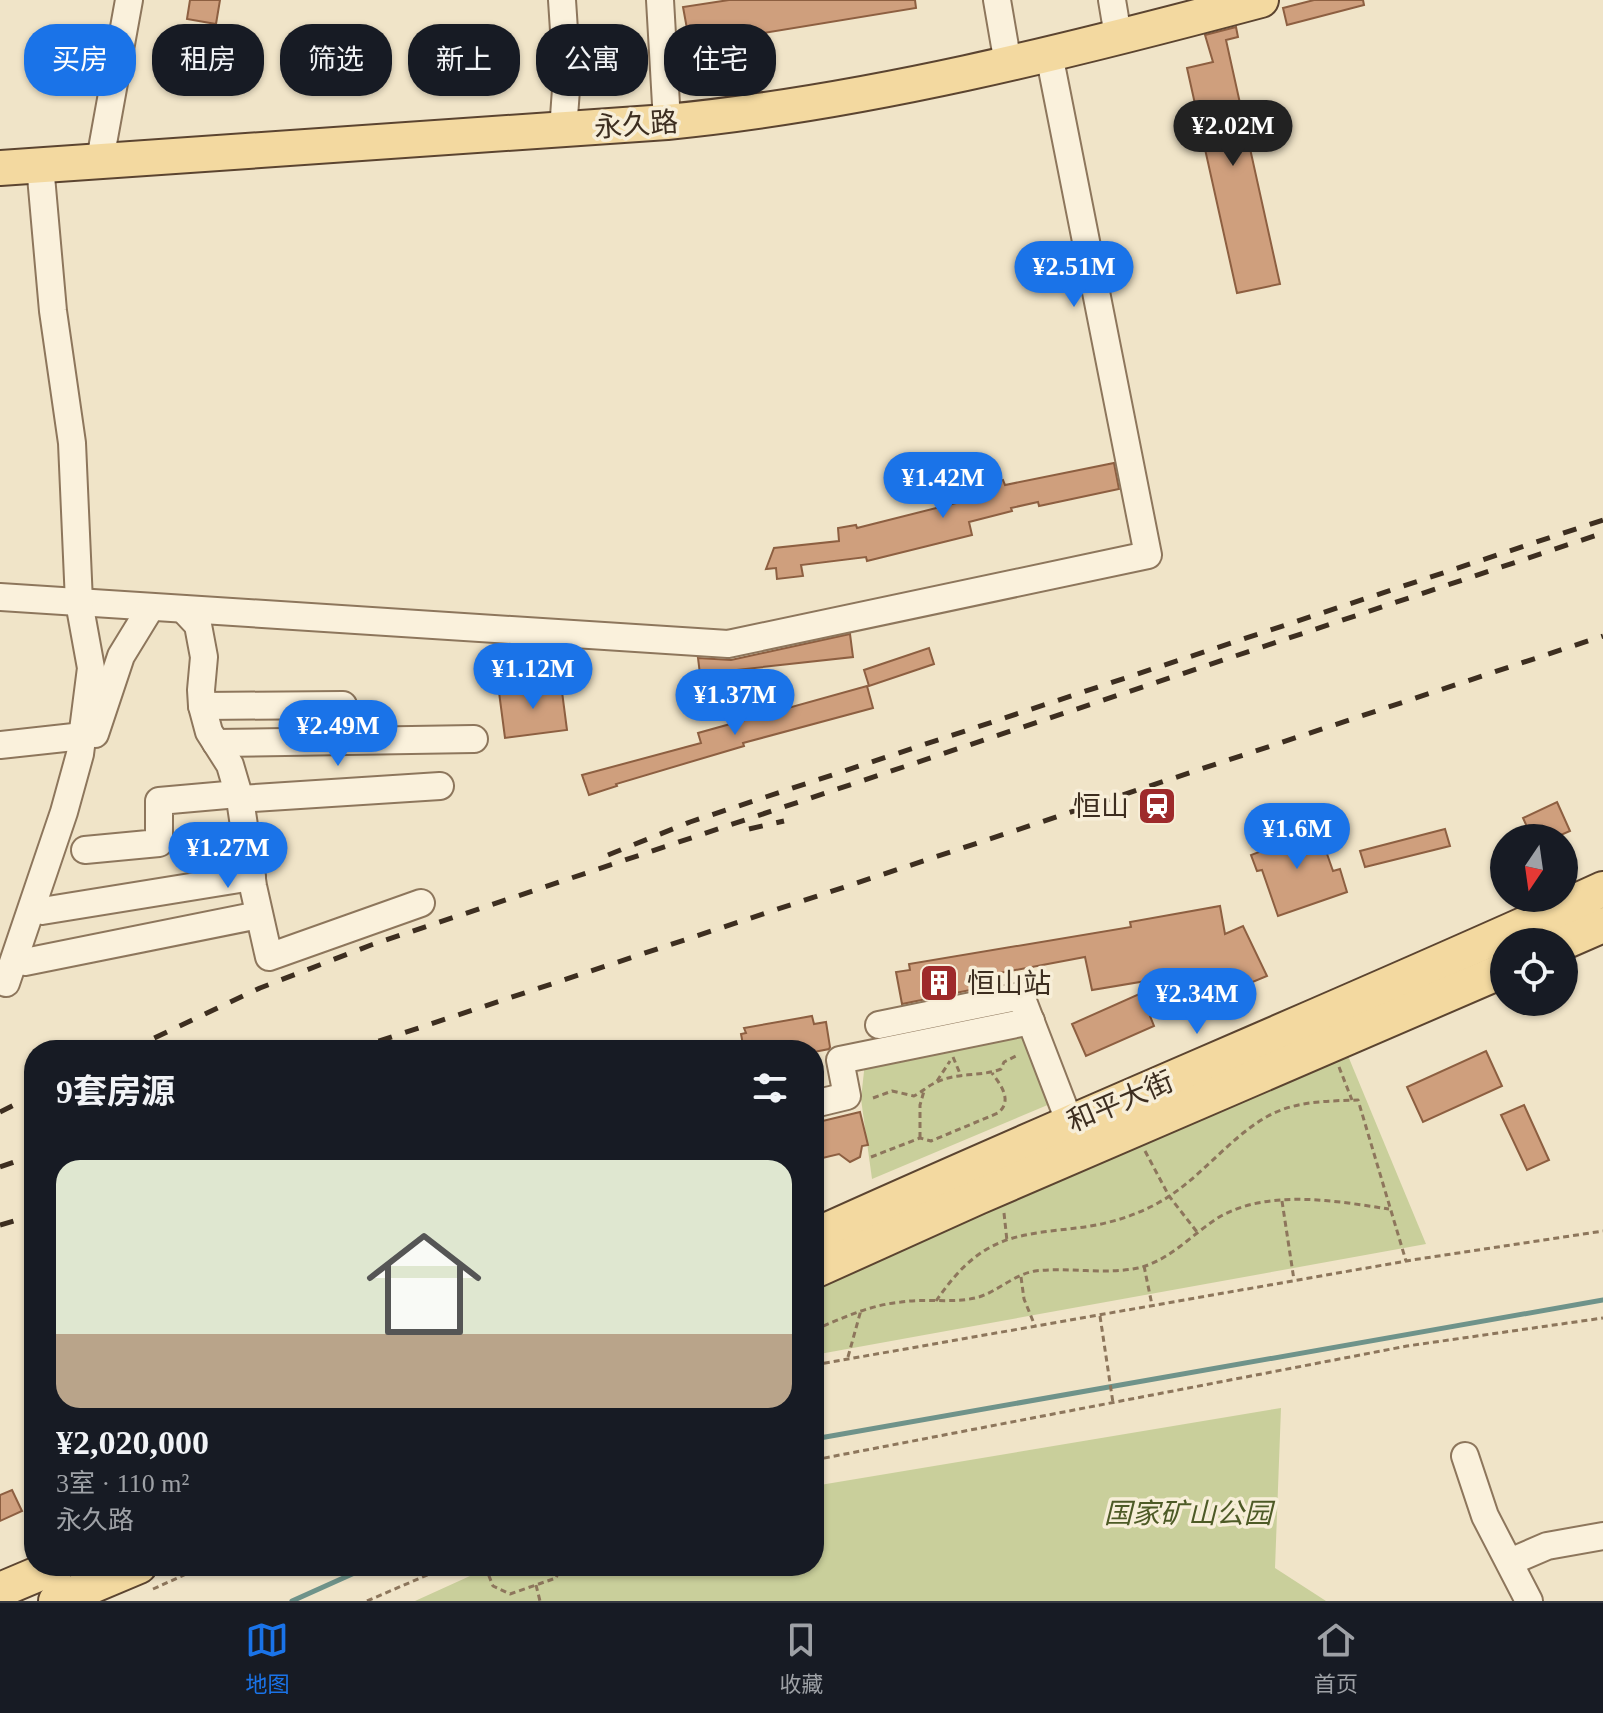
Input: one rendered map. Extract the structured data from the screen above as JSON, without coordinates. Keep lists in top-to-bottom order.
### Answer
{
  "streets": {
    "main road": ["永久路", "和平大街"]
  },
  "parks": ["国家矿山公园"],
  "places": {
    "station": ["恒山"],
    "building": ["恒山站"]
  },
  "north": "bottom",
  "page": {
    "chip": [
      "买房",
      "租房",
      "筛选",
      "新上",
      "公寓",
      "住宅"
    ],
    "price": [
      "¥2.02M",
      "¥2.51M",
      "¥1.42M",
      "¥1.12M",
      "¥1.37M",
      "¥2.49M",
      "¥1.6M",
      "¥1.27M",
      "¥2.34M"
    ],
    "heading": "9套房源",
    "list": [
      {
        "name": "¥2,020,000",
        "note": "3室 · 110 m² · 永久路"
      }
    ],
    "tabs": ["地图", "收藏", "首页"]
  }
}
